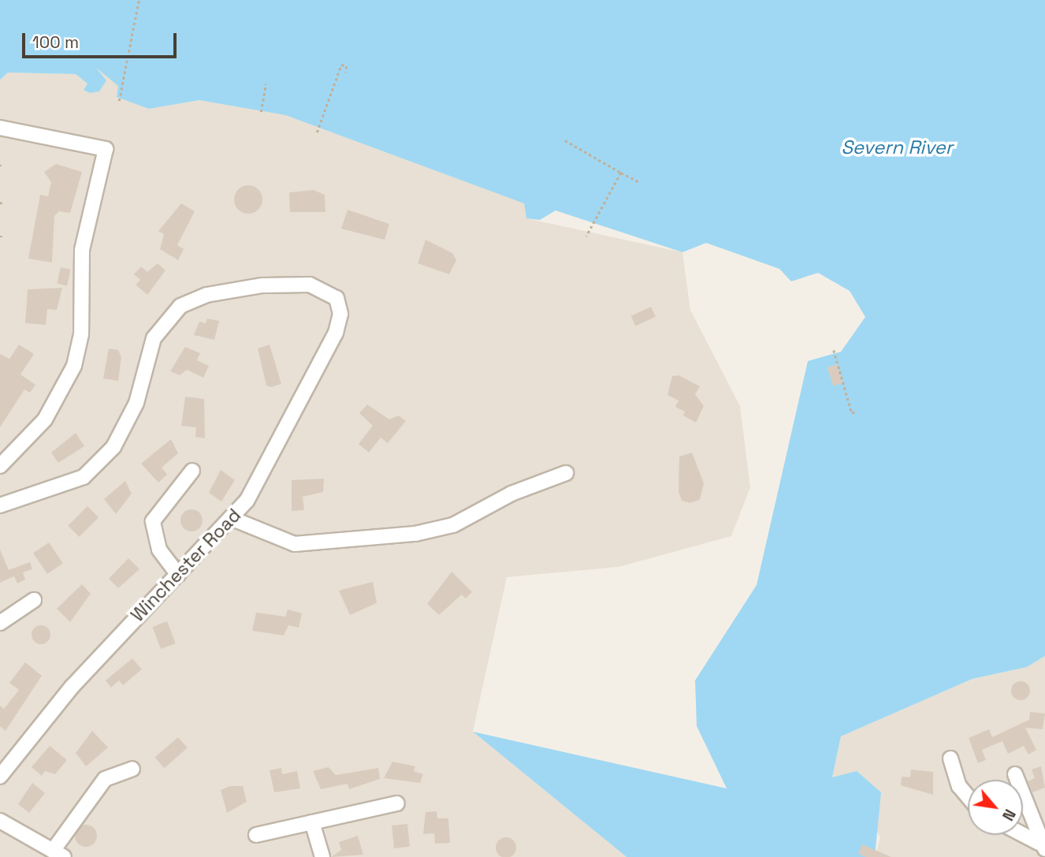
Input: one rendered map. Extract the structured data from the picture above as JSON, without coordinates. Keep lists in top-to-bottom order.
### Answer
{
  "streets": {
    "street": ["Winchester Road"]
  },
  "water": ["Severn River"],
  "scale_bar": "100 m",
  "north": "bottom right"
}
